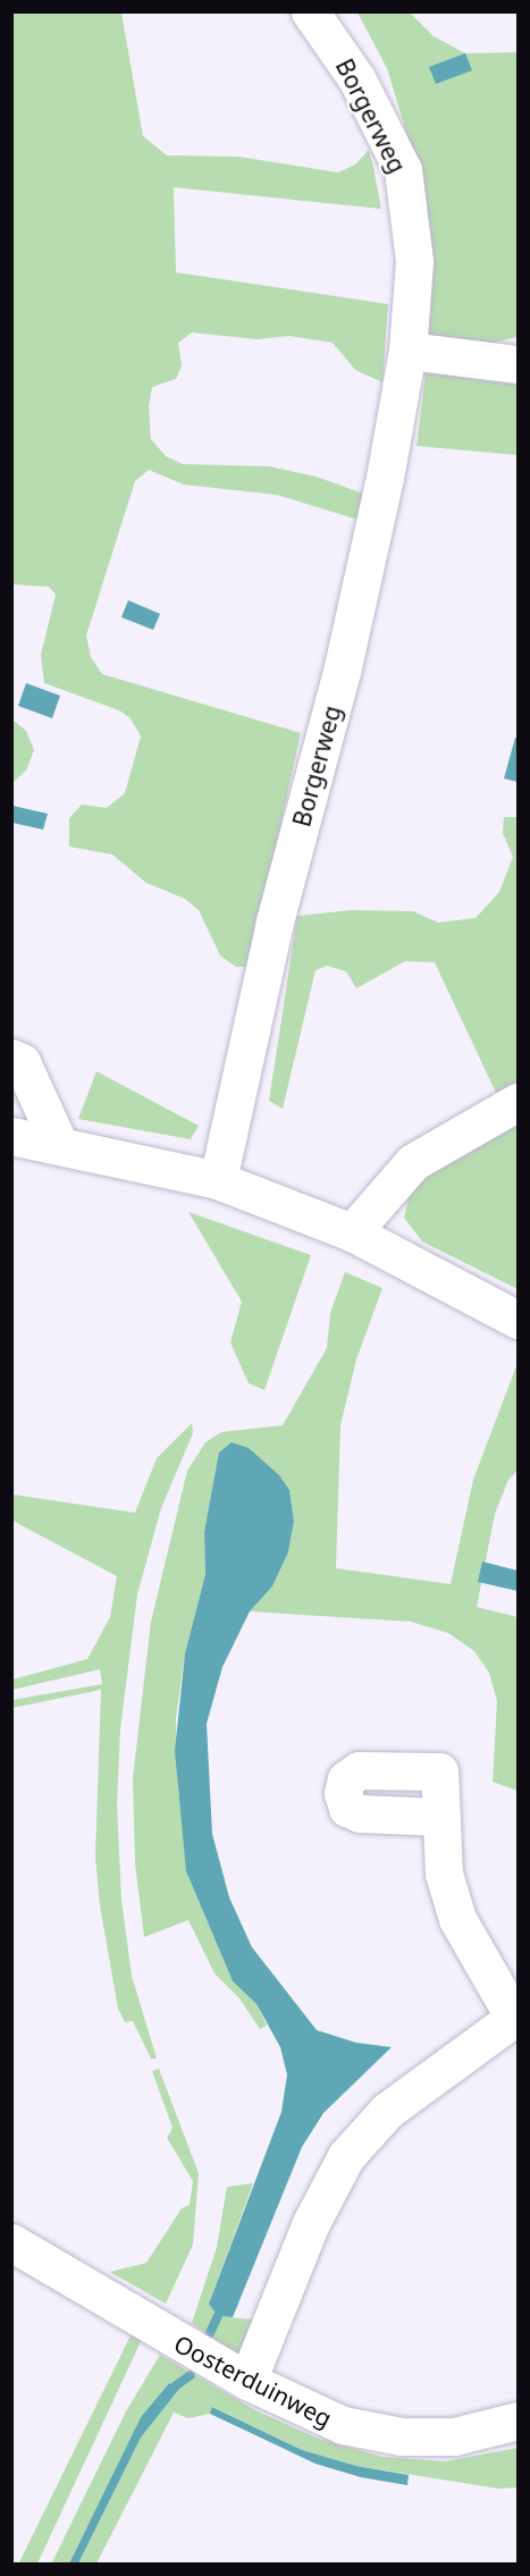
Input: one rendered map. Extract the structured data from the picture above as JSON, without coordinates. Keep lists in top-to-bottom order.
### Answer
{
  "streets": {
    "street": ["Borgerweg", "Oosterduinweg"]
  }
}
